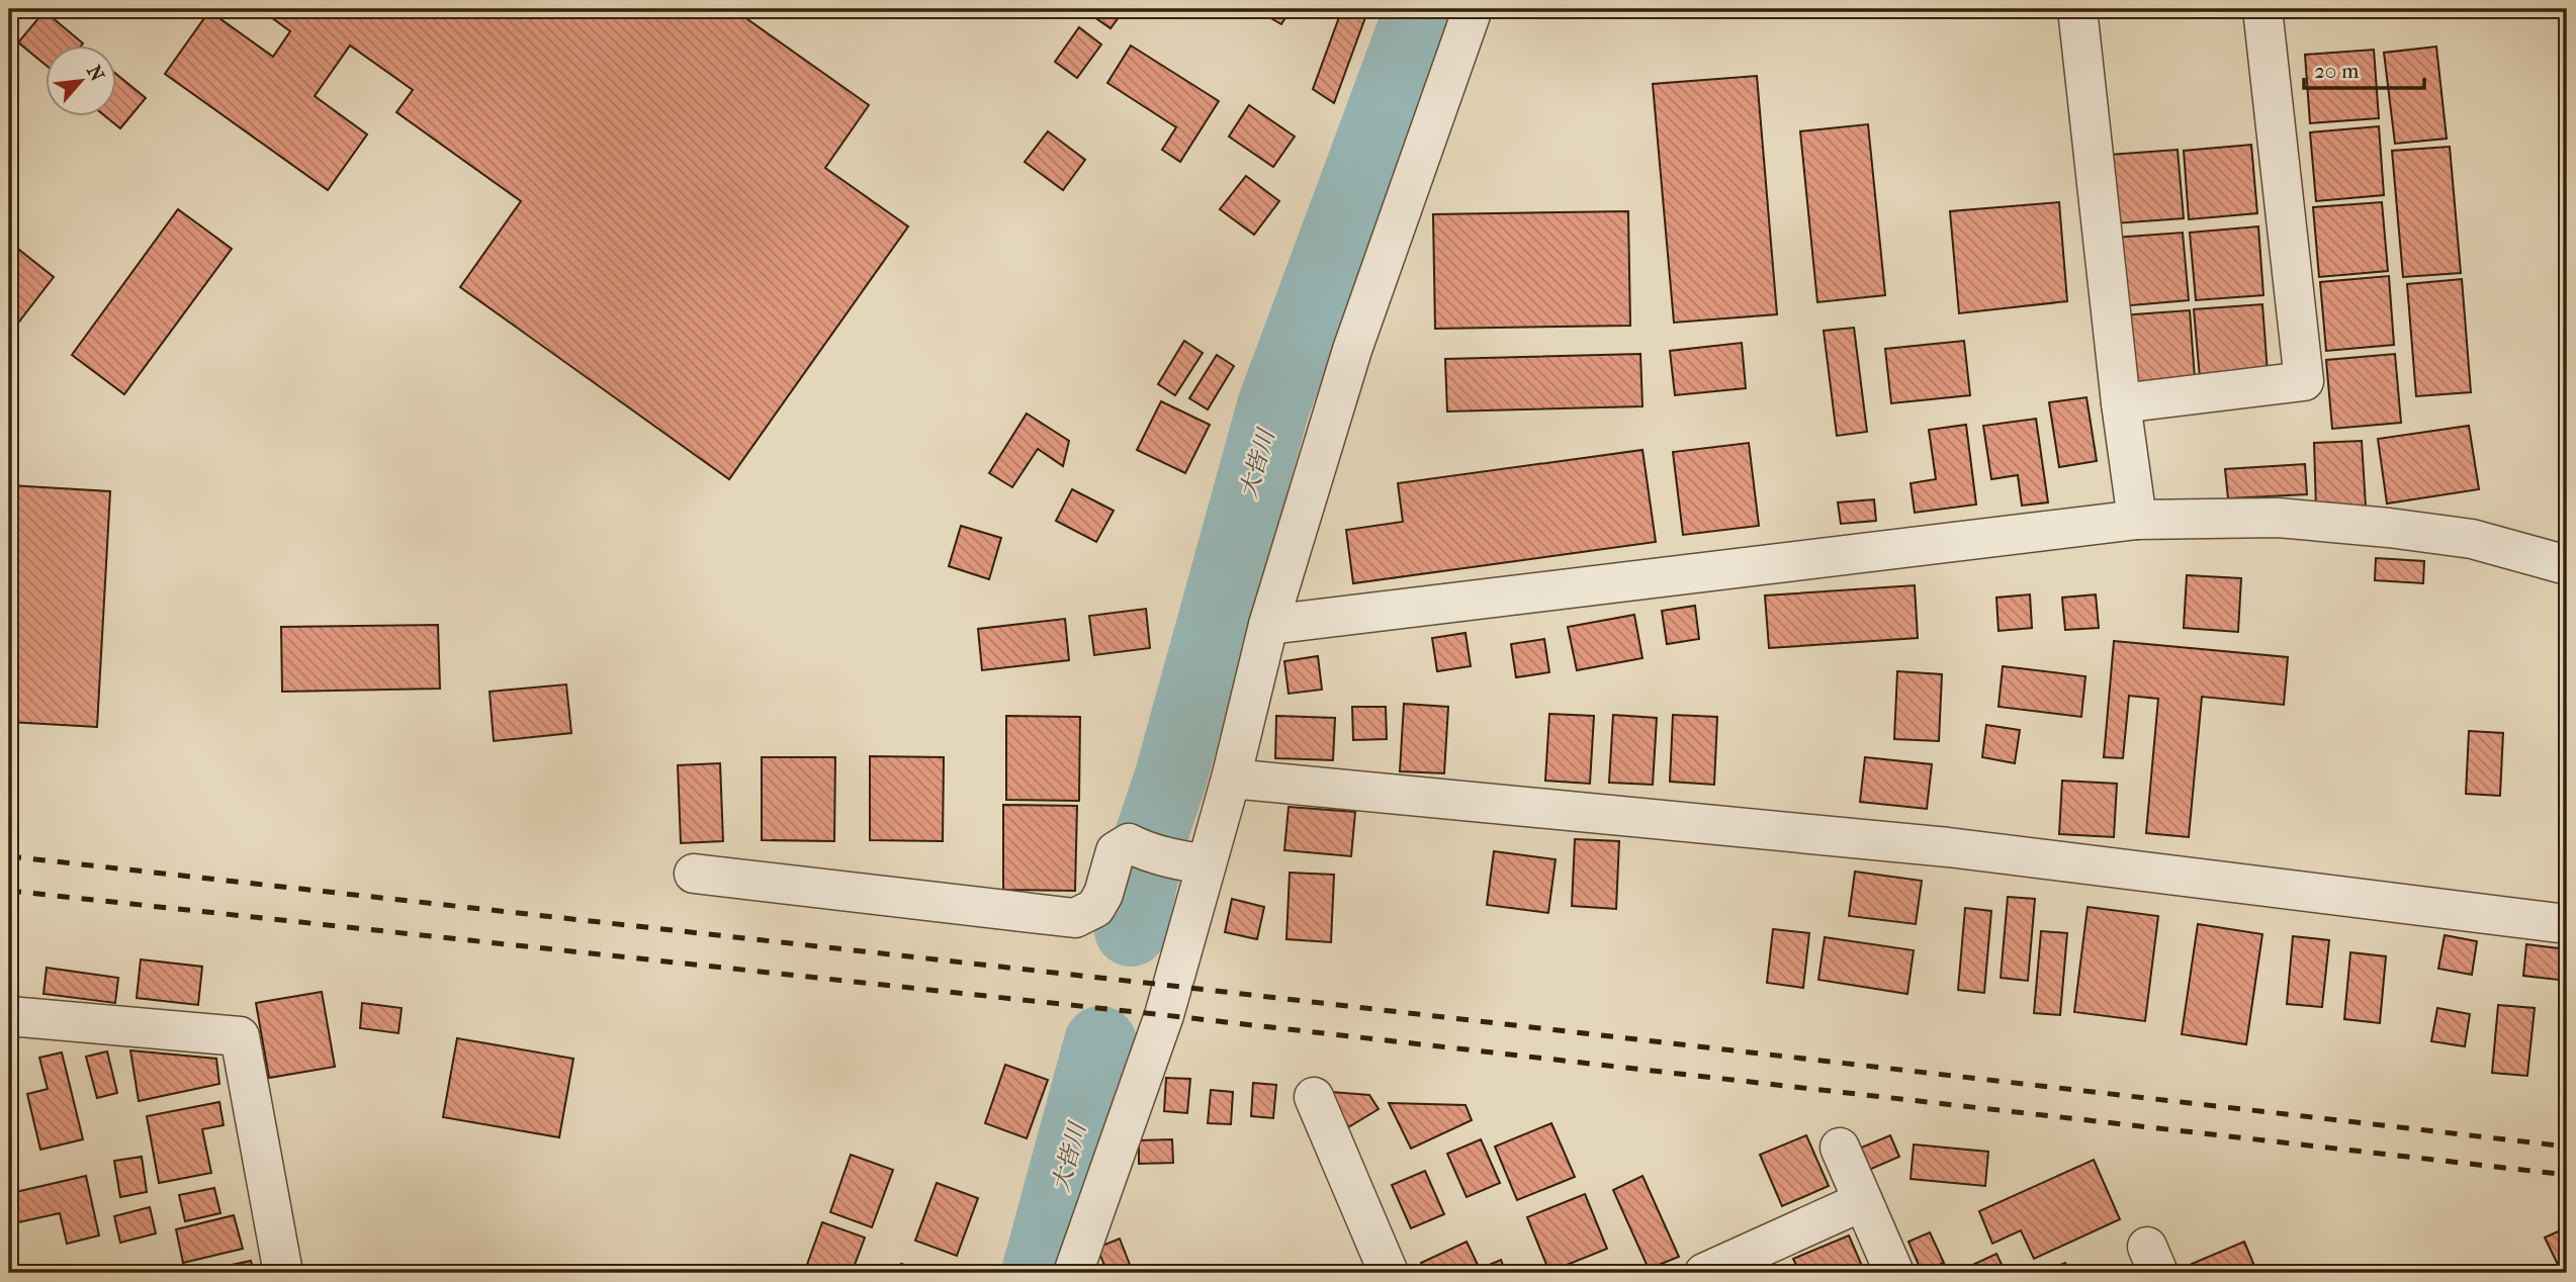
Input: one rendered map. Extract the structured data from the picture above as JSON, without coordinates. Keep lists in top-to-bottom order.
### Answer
{
  "water": ["大皆川"],
  "scale_bar": "20 m",
  "north": "top right"
}
